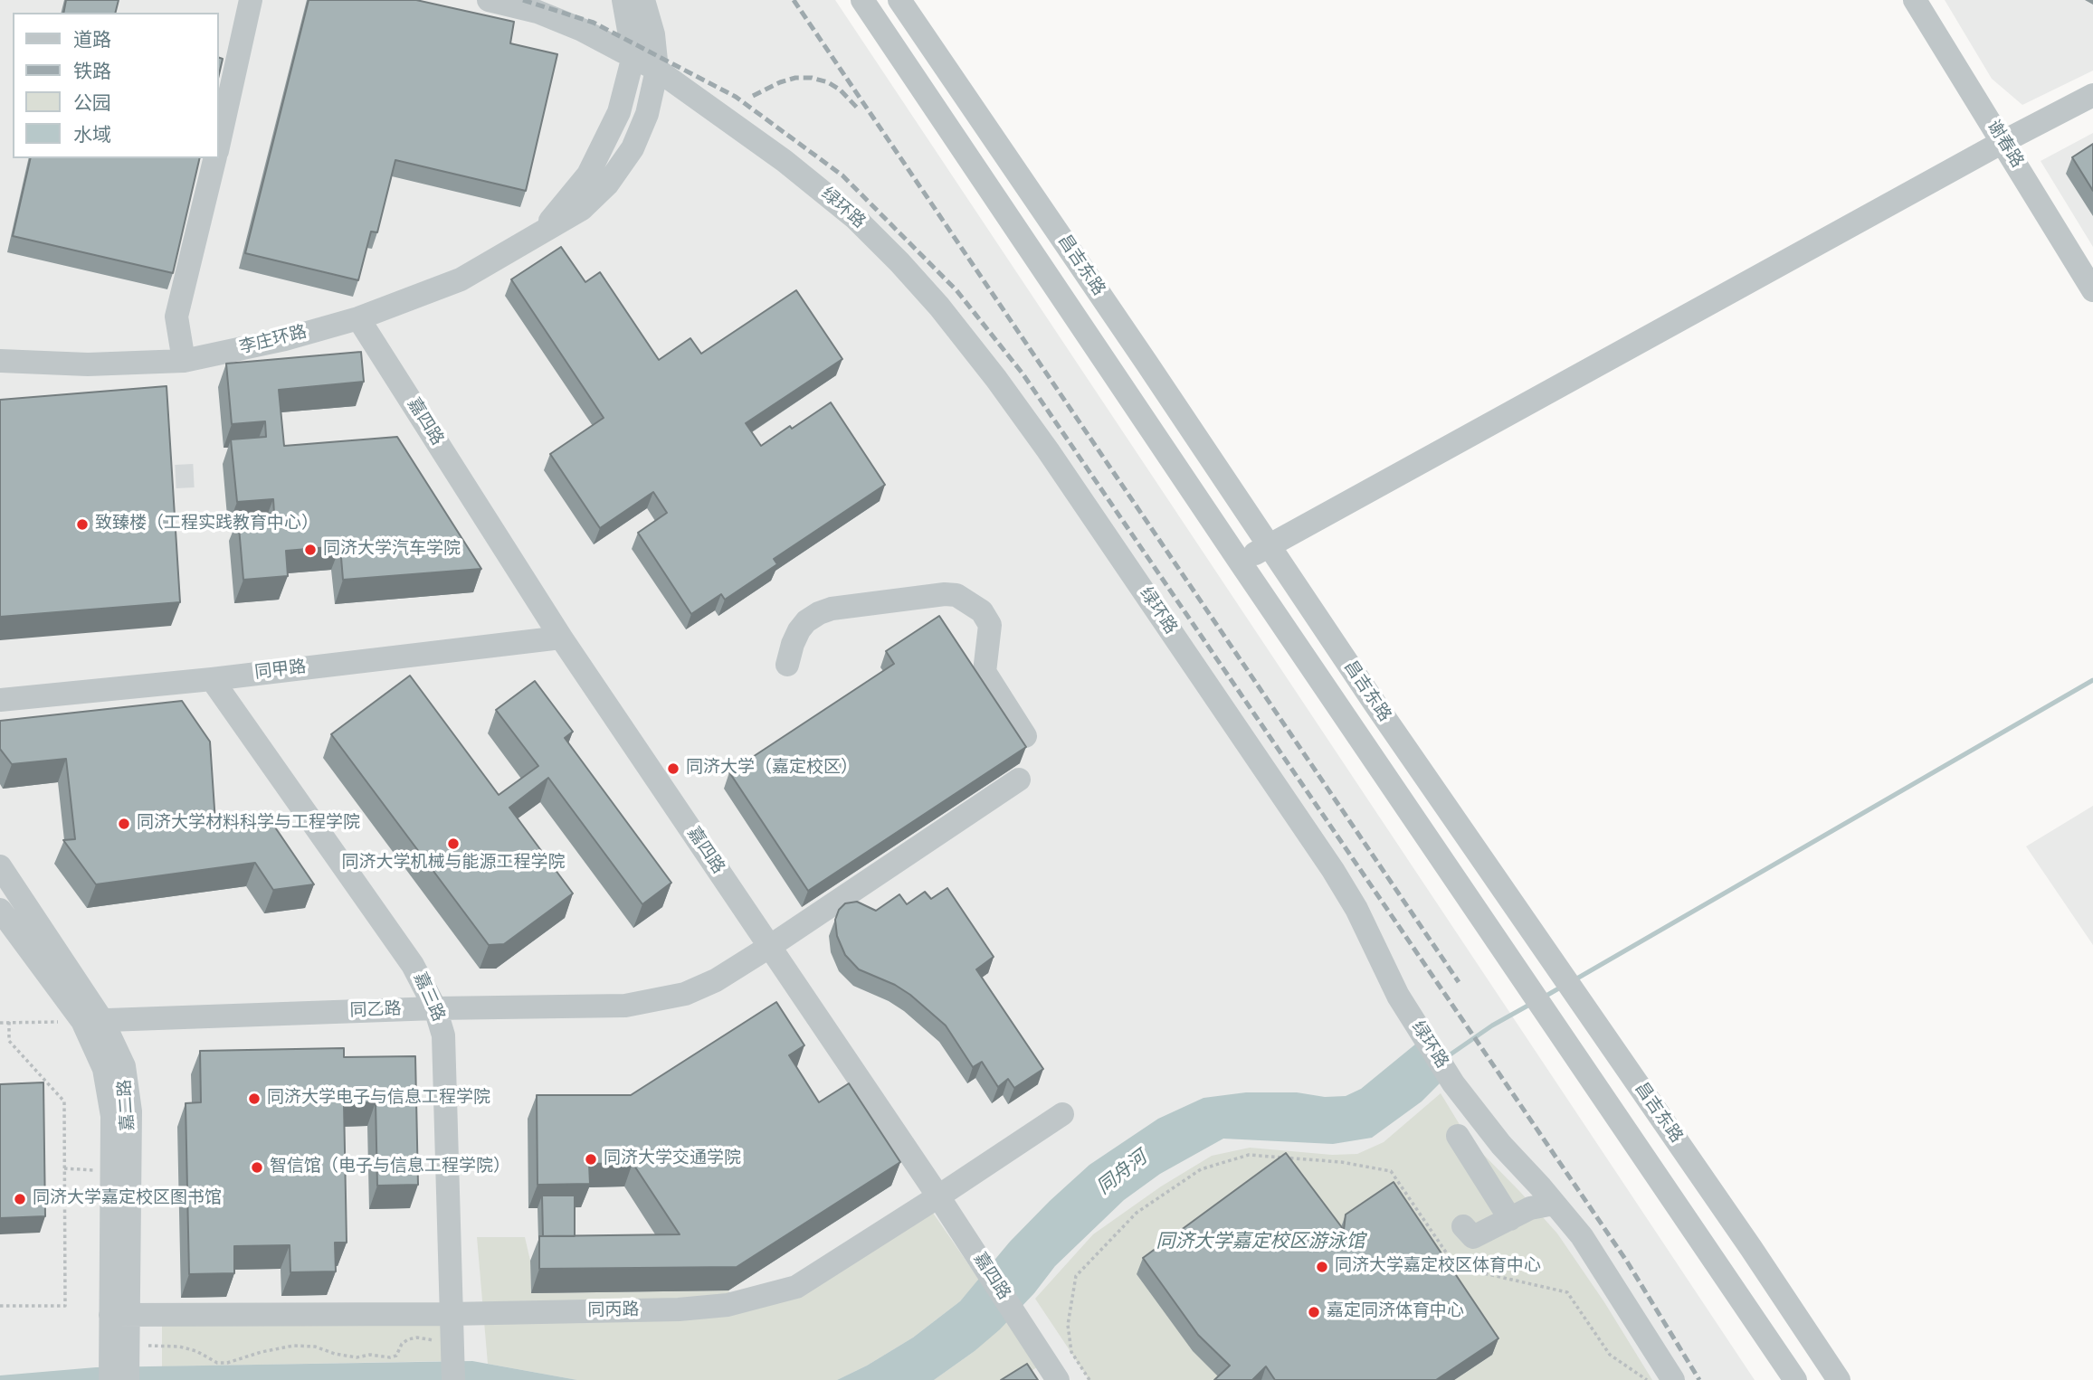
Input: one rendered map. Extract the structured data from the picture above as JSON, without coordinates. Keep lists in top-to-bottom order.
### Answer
{
  "streets": {
    "street": [
      "谢春路",
      "绿环路",
      "昌吉东路",
      "李庄环路",
      "嘉四路",
      "同甲路",
      "嘉三路",
      "同乙路",
      "嘉二路",
      "同丙路"
    ]
  },
  "crossings": [
    ["绿环路", "李庄环路"],
    ["李庄环路", "嘉四路"],
    ["嘉四路", "同甲路"],
    ["嘉四路", "同乙路"],
    ["嘉四路", "同丙路"],
    ["同甲路", "嘉三路"],
    ["嘉三路", "同乙路"],
    ["嘉三路", "同丙路"],
    ["同乙路", "嘉二路"],
    ["嘉二路", "同丙路"]
  ],
  "water": ["同舟河", "同济大学嘉定校区游泳馆"],
  "places": [
    "致臻楼（工程实践教育中心）",
    "同济大学汽车学院",
    "同济大学（嘉定校区）",
    "同济大学材料科学与工程学院",
    "同济大学机械与能源工程学院",
    "同济大学电子与信息工程学院",
    "同济大学交通学院",
    "智信馆（电子与信息工程学院）",
    "同济大学嘉定校区图书馆",
    "同济大学嘉定校区体育中心",
    "嘉定同济体育中心"
  ],
  "legend": [
    "道路",
    "铁路",
    "公园",
    "水域"
  ]
}
